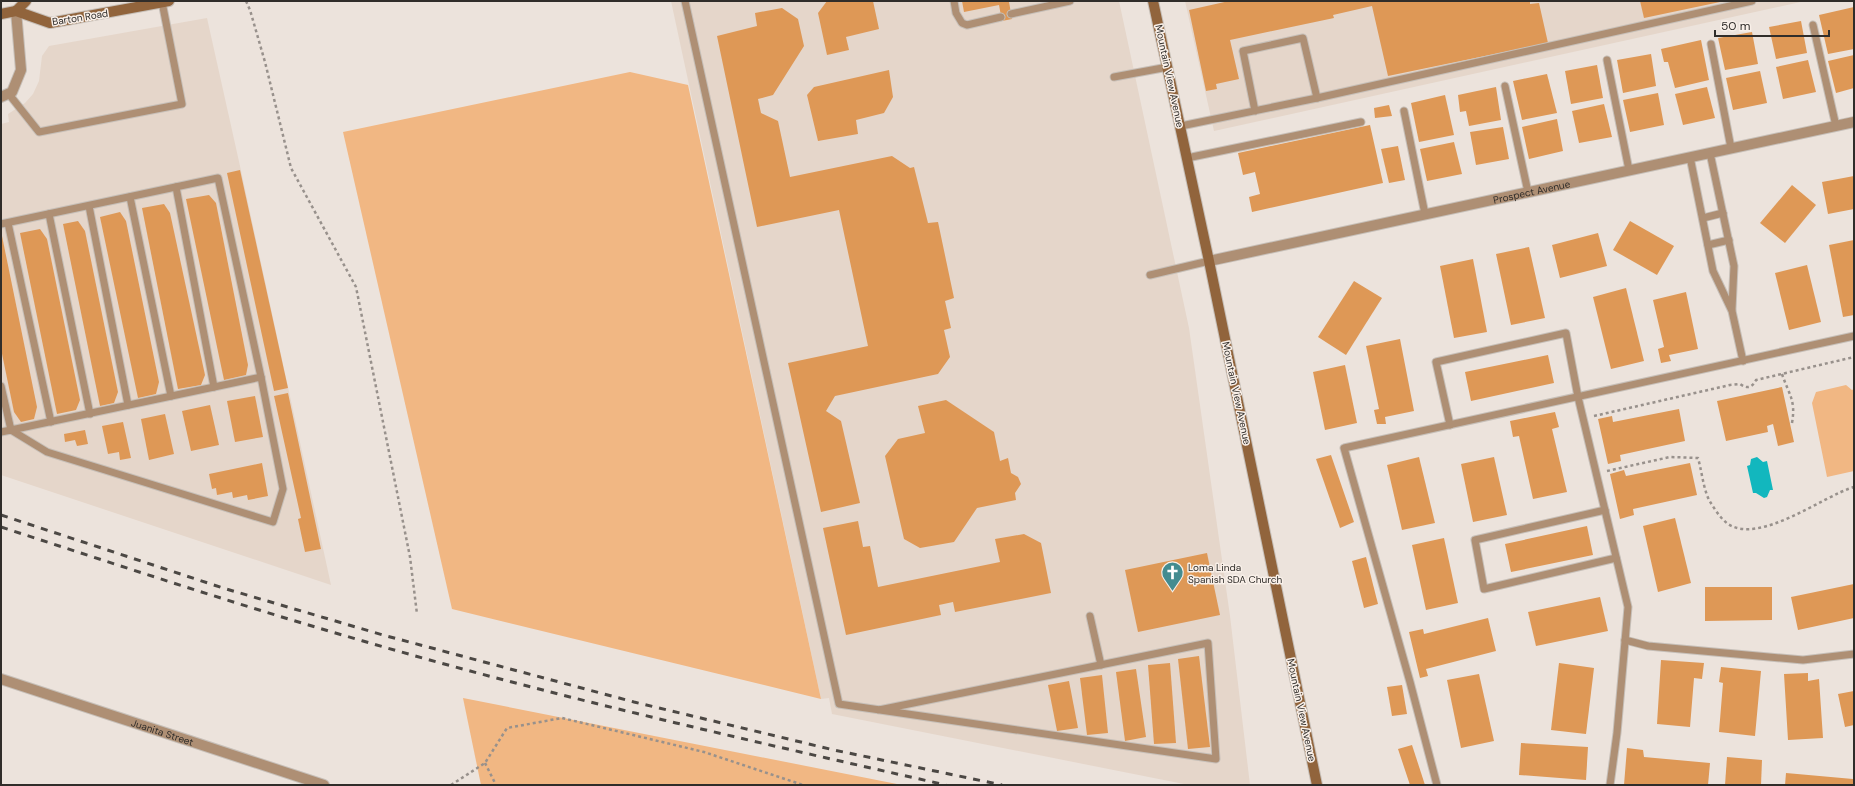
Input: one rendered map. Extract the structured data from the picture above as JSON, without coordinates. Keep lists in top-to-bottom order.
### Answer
{
  "streets": {
    "main road": ["Barton Road", "Mountain View Avenue"],
    "street": ["Prospect Avenue", "Juanita Street"]
  },
  "crossings": [
    ["Mountain View Avenue", "Prospect Avenue"]
  ],
  "places": {
    "church": ["Loma Linda Spanish SDA Church"]
  },
  "scale_bar": "50 m"
}
